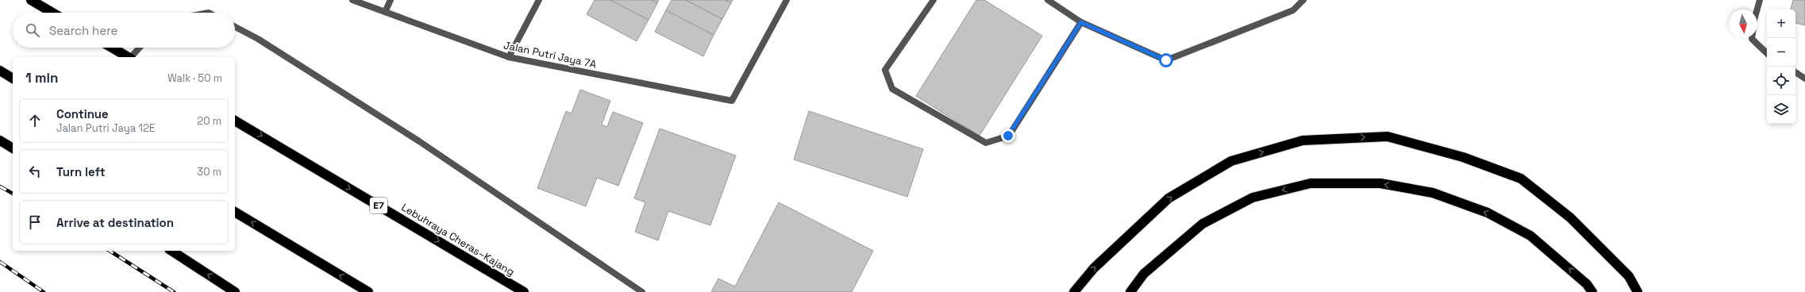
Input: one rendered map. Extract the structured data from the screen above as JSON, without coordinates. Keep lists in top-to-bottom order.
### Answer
{
  "streets": {
    "highway": ["E7", "Lebuhraya Cheras–Kajang"],
    "street": ["Jalan Putri Jaya 7A"]
  },
  "north": "bottom",
  "page": {
    "map_buttons": ["+", "−"],
    "search": "Search here",
    "heading": ["1 min", "Walk · 50 m"],
    "list": [
      ["Continue", "Jalan Putri Jaya 12E", "20 m"],
      ["Turn left", "30 m"],
      "Arrive at destination"
    ]
  }
}
